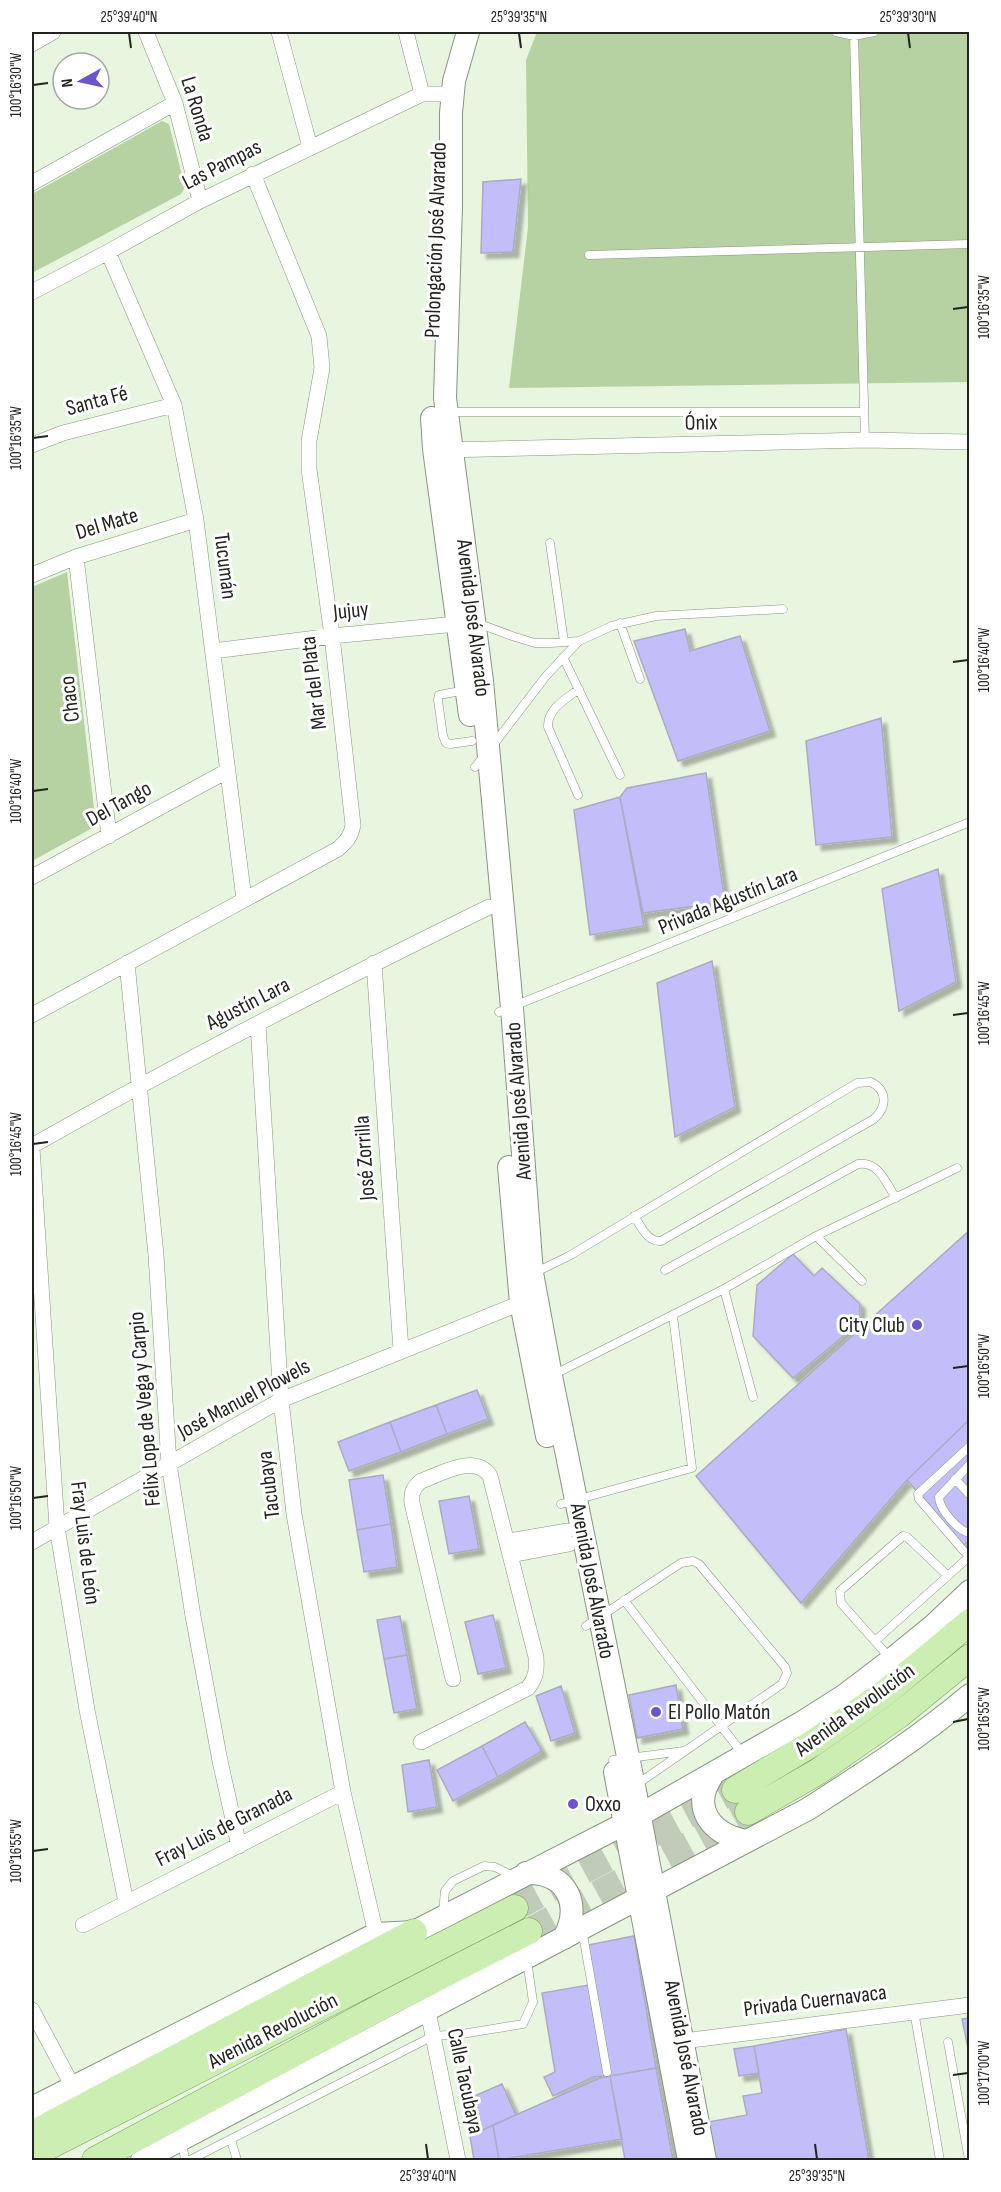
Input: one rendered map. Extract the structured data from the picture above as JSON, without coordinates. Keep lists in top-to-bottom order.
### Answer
{
  "streets": {
    "main road": ["Avenida Revolución"],
    "street": [
      "La Ronda",
      "Las Pampas",
      "Prolongación José Alvarado",
      "Santa Fé",
      "Ónix",
      "Del Mate",
      "Tucumán",
      "Jujuy",
      "Avenida José Alvarado",
      "Mar del Plata",
      "Chaco",
      "Del Tango",
      "Agustín Lara",
      "José Zorrilla",
      "José Manuel Plowels",
      "Félix Lope de Vega y Carpio",
      "Tacubaya",
      "Fray Luis de León",
      "Fray Luis de Granada",
      "Privada Cuernavaca",
      "Calle Tacubaya"
    ],
    "lane": ["Privada Agustín Lara"]
  },
  "crossings": [
    ["La Ronda", "Las Pampas"],
    ["Las Pampas", "Prolongación José Alvarado"],
    ["Las Pampas", "Tucumán"],
    ["Las Pampas", "Mar del Plata"],
    ["Prolongación José Alvarado", "Ónix"],
    ["Prolongación José Alvarado", "Avenida José Alvarado"],
    ["Santa Fé", "Tucumán"],
    ["Ónix", "Avenida José Alvarado"],
    ["Del Mate", "Tucumán"],
    ["Del Mate", "Chaco"],
    ["Tucumán", "Jujuy"],
    ["Tucumán", "Mar del Plata"],
    ["Tucumán", "Del Tango"],
    ["Jujuy", "Avenida José Alvarado"],
    ["Jujuy", "Mar del Plata"],
    ["Avenida José Alvarado", "Privada Agustín Lara"],
    ["Avenida José Alvarado", "Agustín Lara"],
    ["Avenida José Alvarado", "José Manuel Plowels"],
    ["Avenida José Alvarado", "Privada Cuernavaca"],
    ["Mar del Plata", "Félix Lope de Vega y Carpio"],
    ["Chaco", "Del Tango"],
    ["Agustín Lara", "José Zorrilla"],
    ["Agustín Lara", "Félix Lope de Vega y Carpio"],
    ["Agustín Lara", "Tacubaya"],
    ["Agustín Lara", "Fray Luis de León"],
    ["José Zorrilla", "José Manuel Plowels"],
    ["José Manuel Plowels", "Félix Lope de Vega y Carpio"],
    ["José Manuel Plowels", "Tacubaya"],
    ["José Manuel Plowels", "Fray Luis de León"],
    ["Félix Lope de Vega y Carpio", "Fray Luis de Granada"],
    ["Tacubaya", "Fray Luis de Granada"],
    ["Fray Luis de León", "Fray Luis de Granada"]
  ],
  "places": ["City Club", "El Pollo Matón", "Oxxo"],
  "north": "left",
  "coordinates": [
    "25°39'40\"N",
    "25°39'35\"N",
    "25°39'30\"N",
    "100°16'30\"W",
    "100°16'35\"W",
    "100°16'40\"W",
    "100°16'45\"W",
    "100°16'50\"W",
    "100°16'55\"W",
    "100°17'00\"W"
  ]
}
